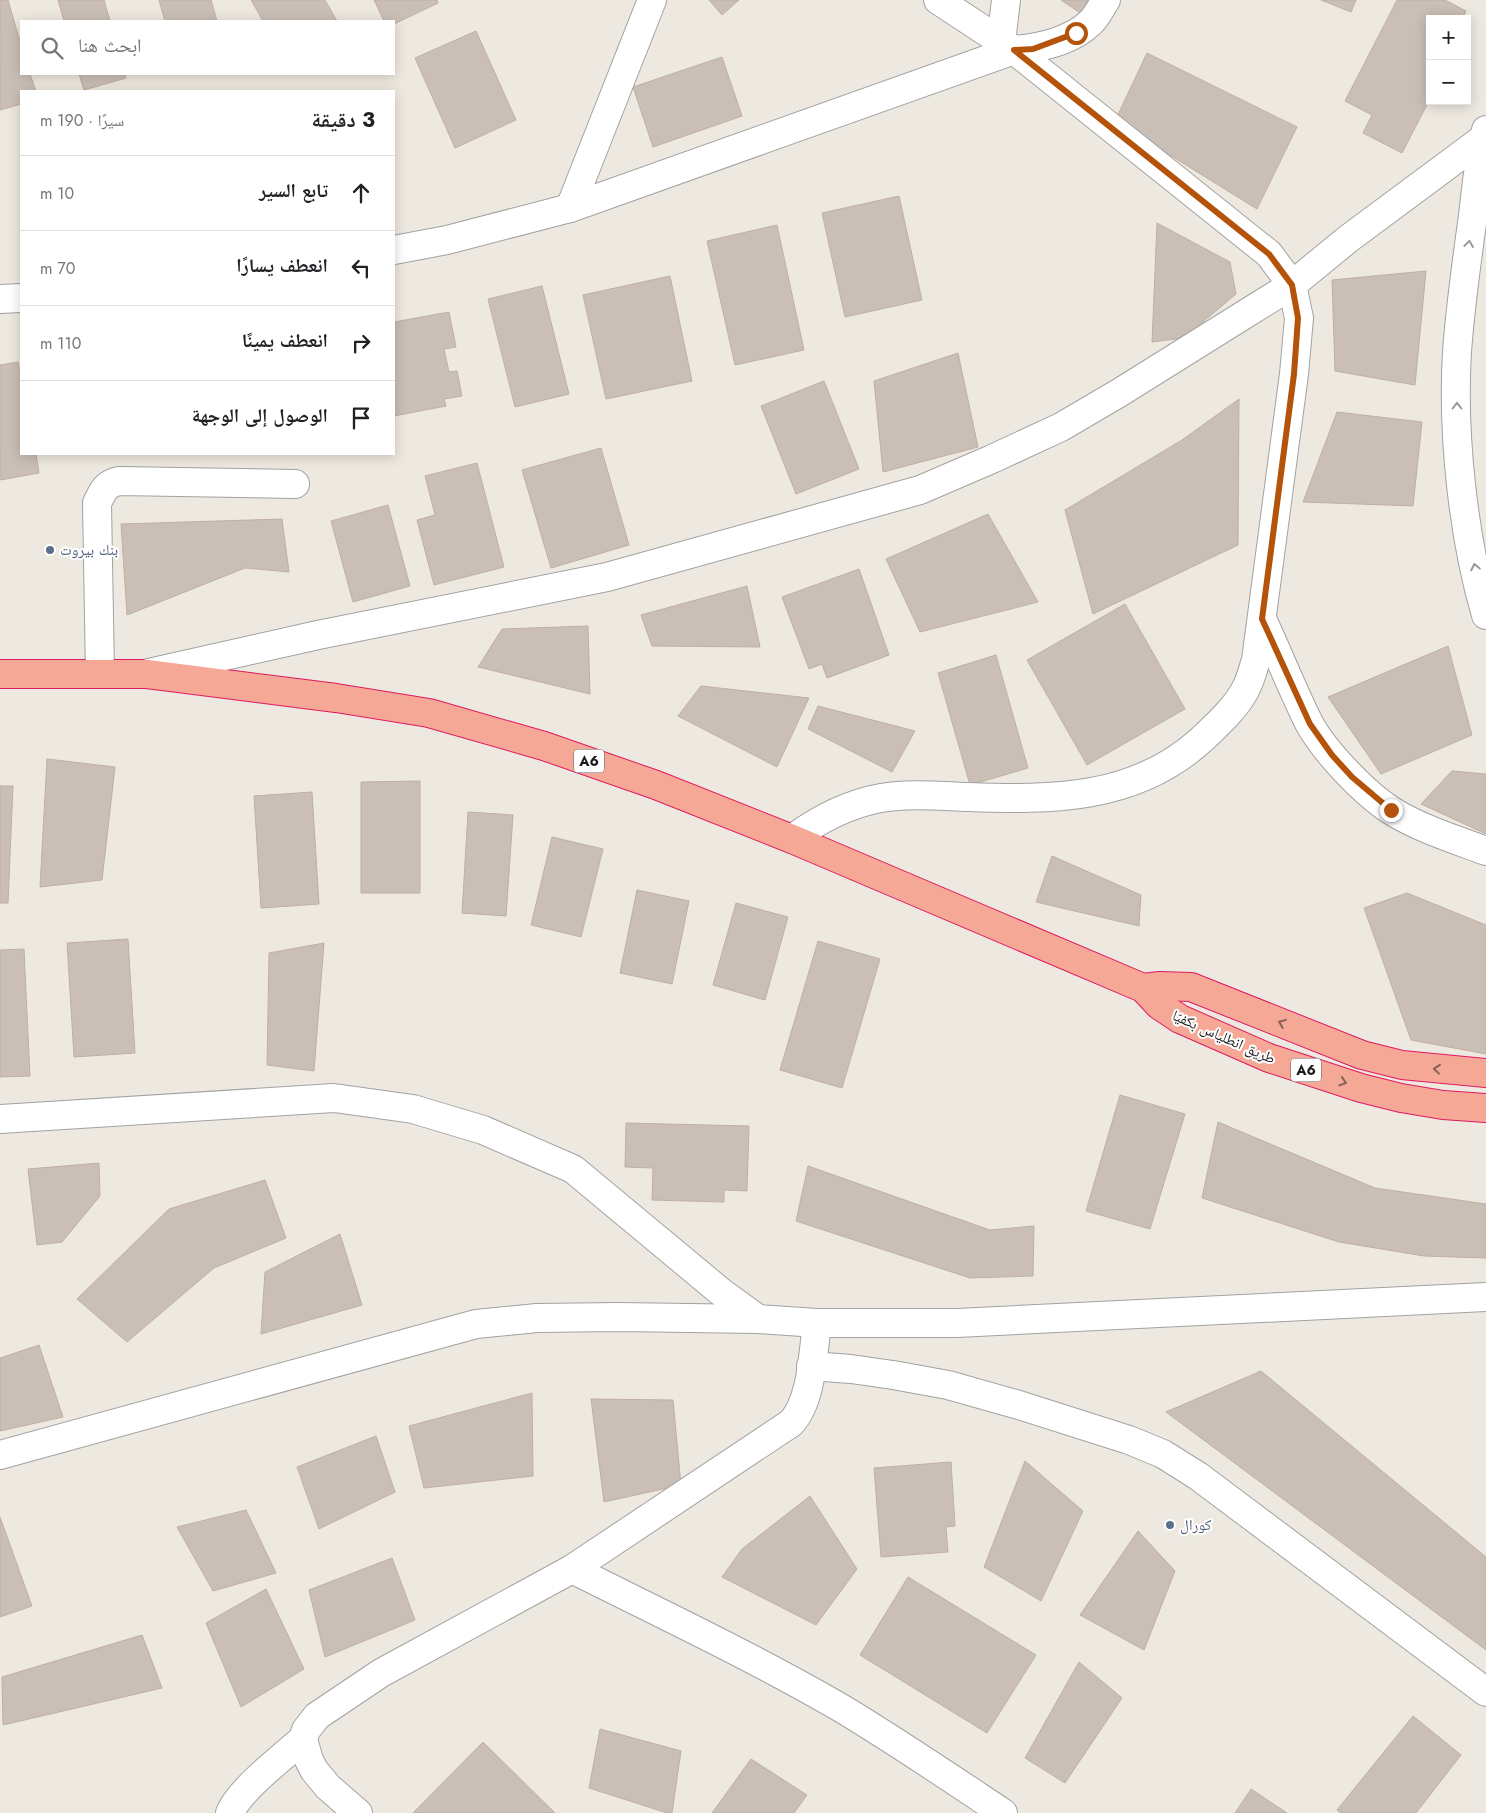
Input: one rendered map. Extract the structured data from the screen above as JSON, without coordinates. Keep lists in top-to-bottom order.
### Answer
{
  "streets": {
    "highway": ["A6", "طريق انطلياس بكفيّا"]
  },
  "crossings": [
    ["A6", "طريق انطلياس بكفيّا"]
  ],
  "places": ["بنك بيروت", "كورال"],
  "page": {
    "map_buttons": ["+", "−"],
    "search": "ابحث هنا",
    "heading": ["3 دقيقة", "سيرًا · 190 m"],
    "list": [
      ["تابع السير", "10 m"],
      ["انعطف يسارًا", "70 m"],
      ["انعطف يمينًا", "110 m"],
      "الوصول إلى الوجهة"
    ]
  }
}
